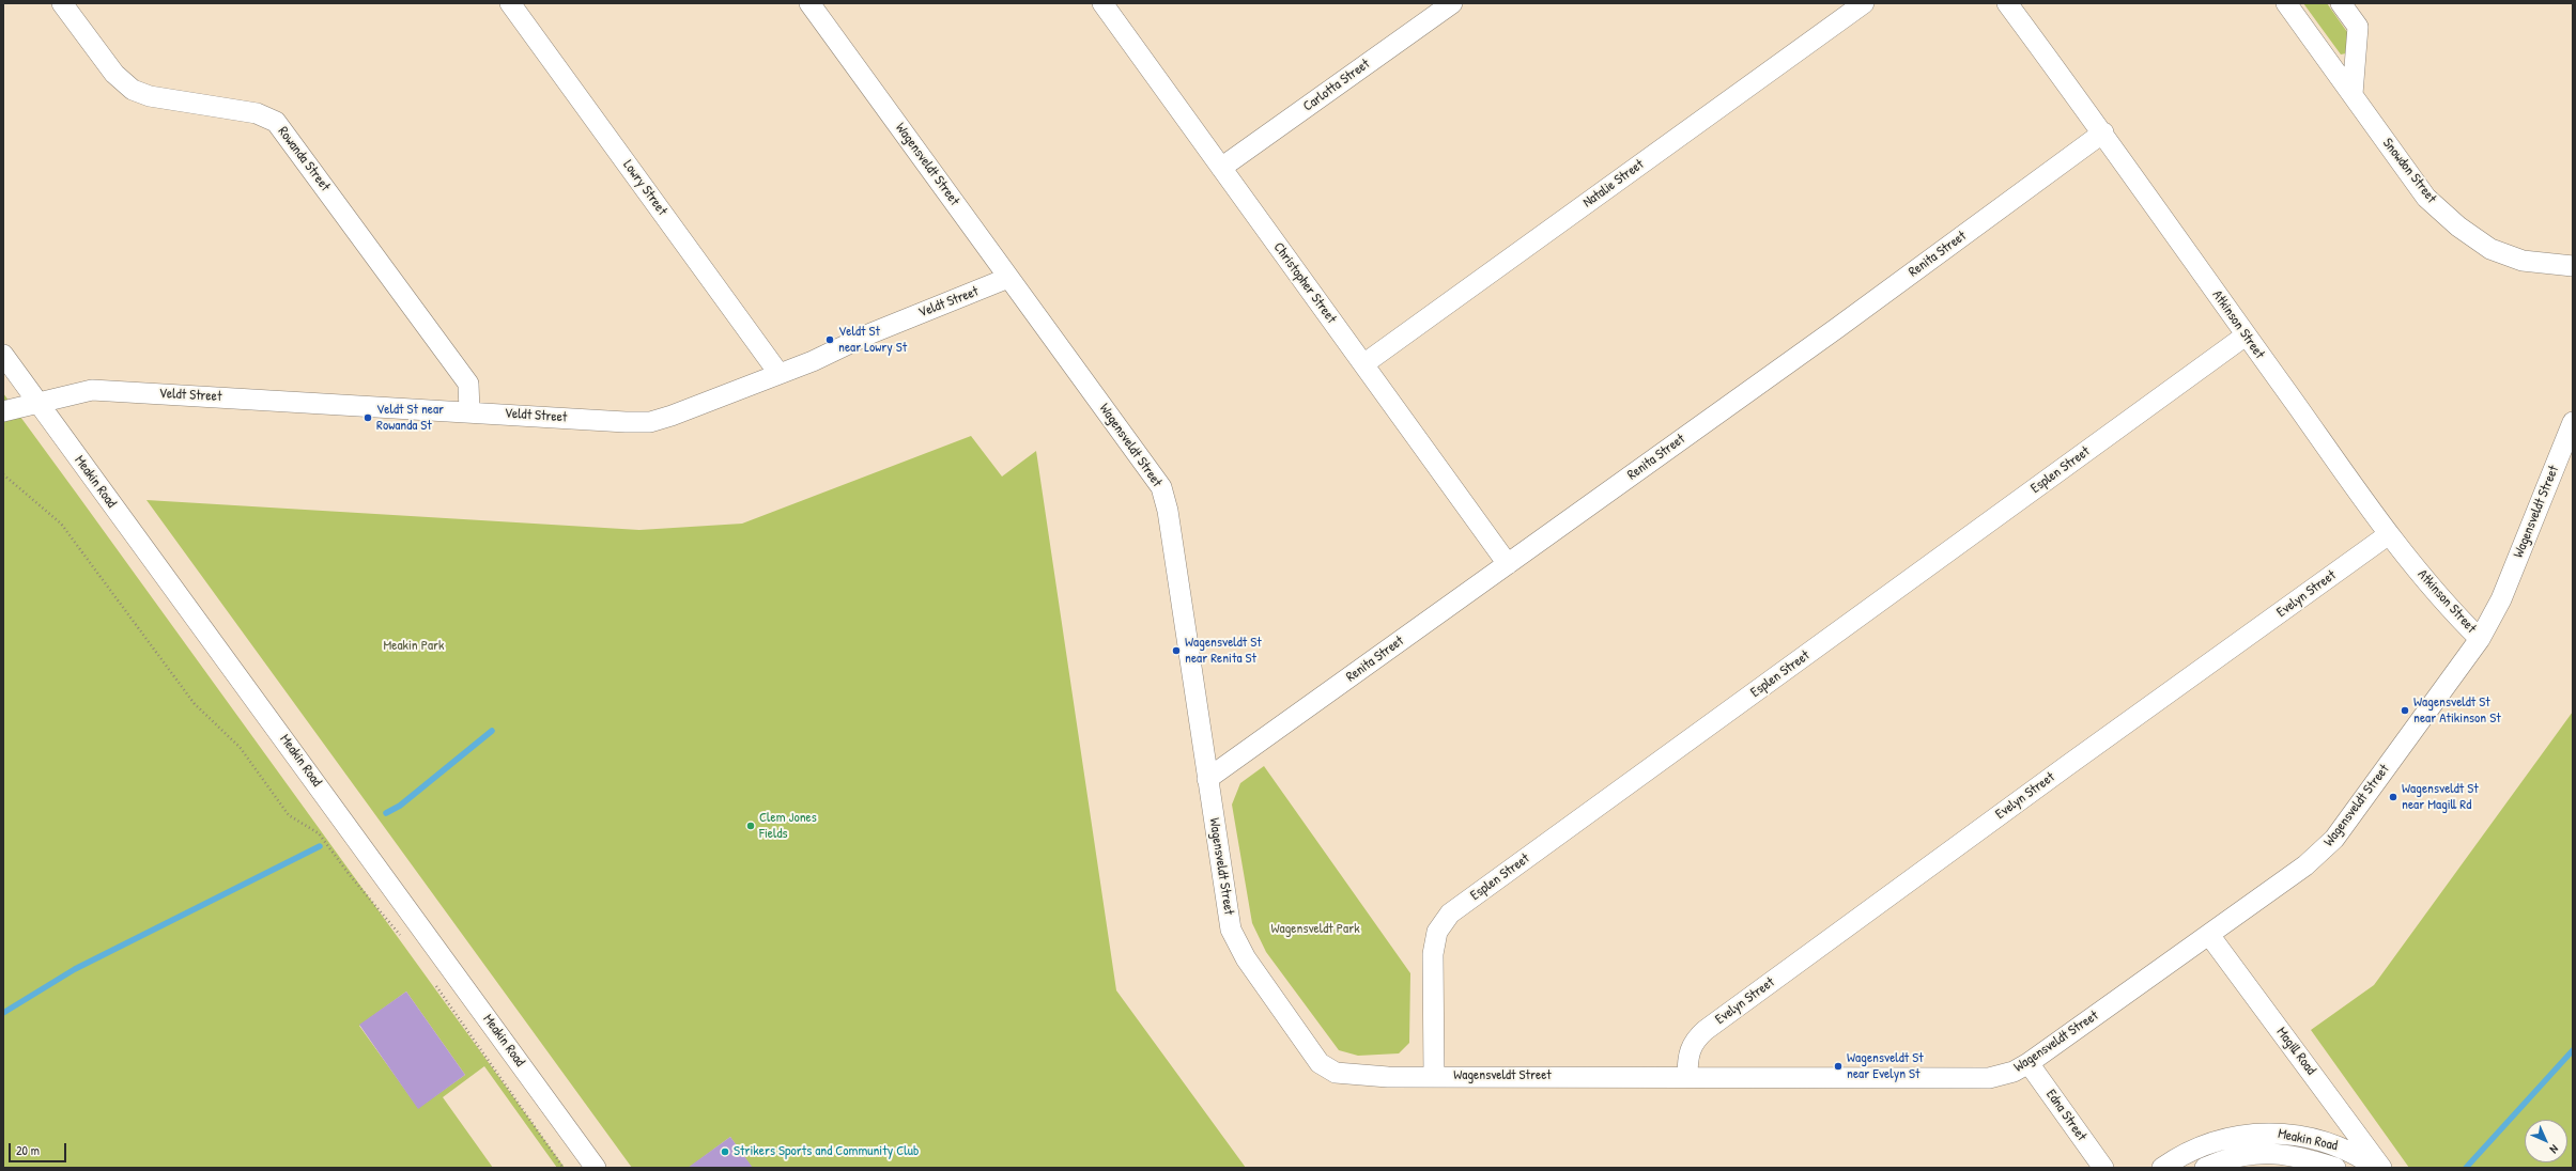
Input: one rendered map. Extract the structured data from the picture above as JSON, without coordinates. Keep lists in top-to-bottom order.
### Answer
{
  "streets": {
    "street": [
      "Carlotta Street",
      "Rowanda Street",
      "Wagensveldt Street",
      "Snowdon Street",
      "Natalie Street",
      "Lowry Street",
      "Renita Street",
      "Christopher Street",
      "Veldt Street",
      "Atkinson Street",
      "Esplen Street",
      "Meakin Road",
      "Evelyn Street",
      "Magill Road",
      "Edna Street"
    ]
  },
  "crossings": [
    ["Carlotta Street", "Christopher Street"],
    ["Rowanda Street", "Veldt Street"],
    ["Wagensveldt Street", "Renita Street"],
    ["Wagensveldt Street", "Veldt Street"],
    ["Wagensveldt Street", "Atkinson Street"],
    ["Wagensveldt Street", "Esplen Street"],
    ["Wagensveldt Street", "Evelyn Street"],
    ["Wagensveldt Street", "Magill Road"],
    ["Wagensveldt Street", "Edna Street"],
    ["Natalie Street", "Christopher Street"],
    ["Lowry Street", "Veldt Street"],
    ["Renita Street", "Christopher Street"],
    ["Renita Street", "Atkinson Street"],
    ["Veldt Street", "Meakin Road"],
    ["Atkinson Street", "Esplen Street"],
    ["Atkinson Street", "Evelyn Street"]
  ],
  "parks": ["Meakin Park", "Wagensveldt Park"],
  "places": [
    "Veldt St near Lowry St",
    "Veldt St near Rowanda St",
    "Wagensveldt St near Renita St",
    "Wagensveldt St near Atikinson St",
    "Wagensveldt St near Magill Rd",
    "Clem Jones Fields",
    "Wagensveldt St near Evelyn St",
    "Strikers Sports and Community Club"
  ],
  "scale_bar": "20 m",
  "north": "bottom right"
}
